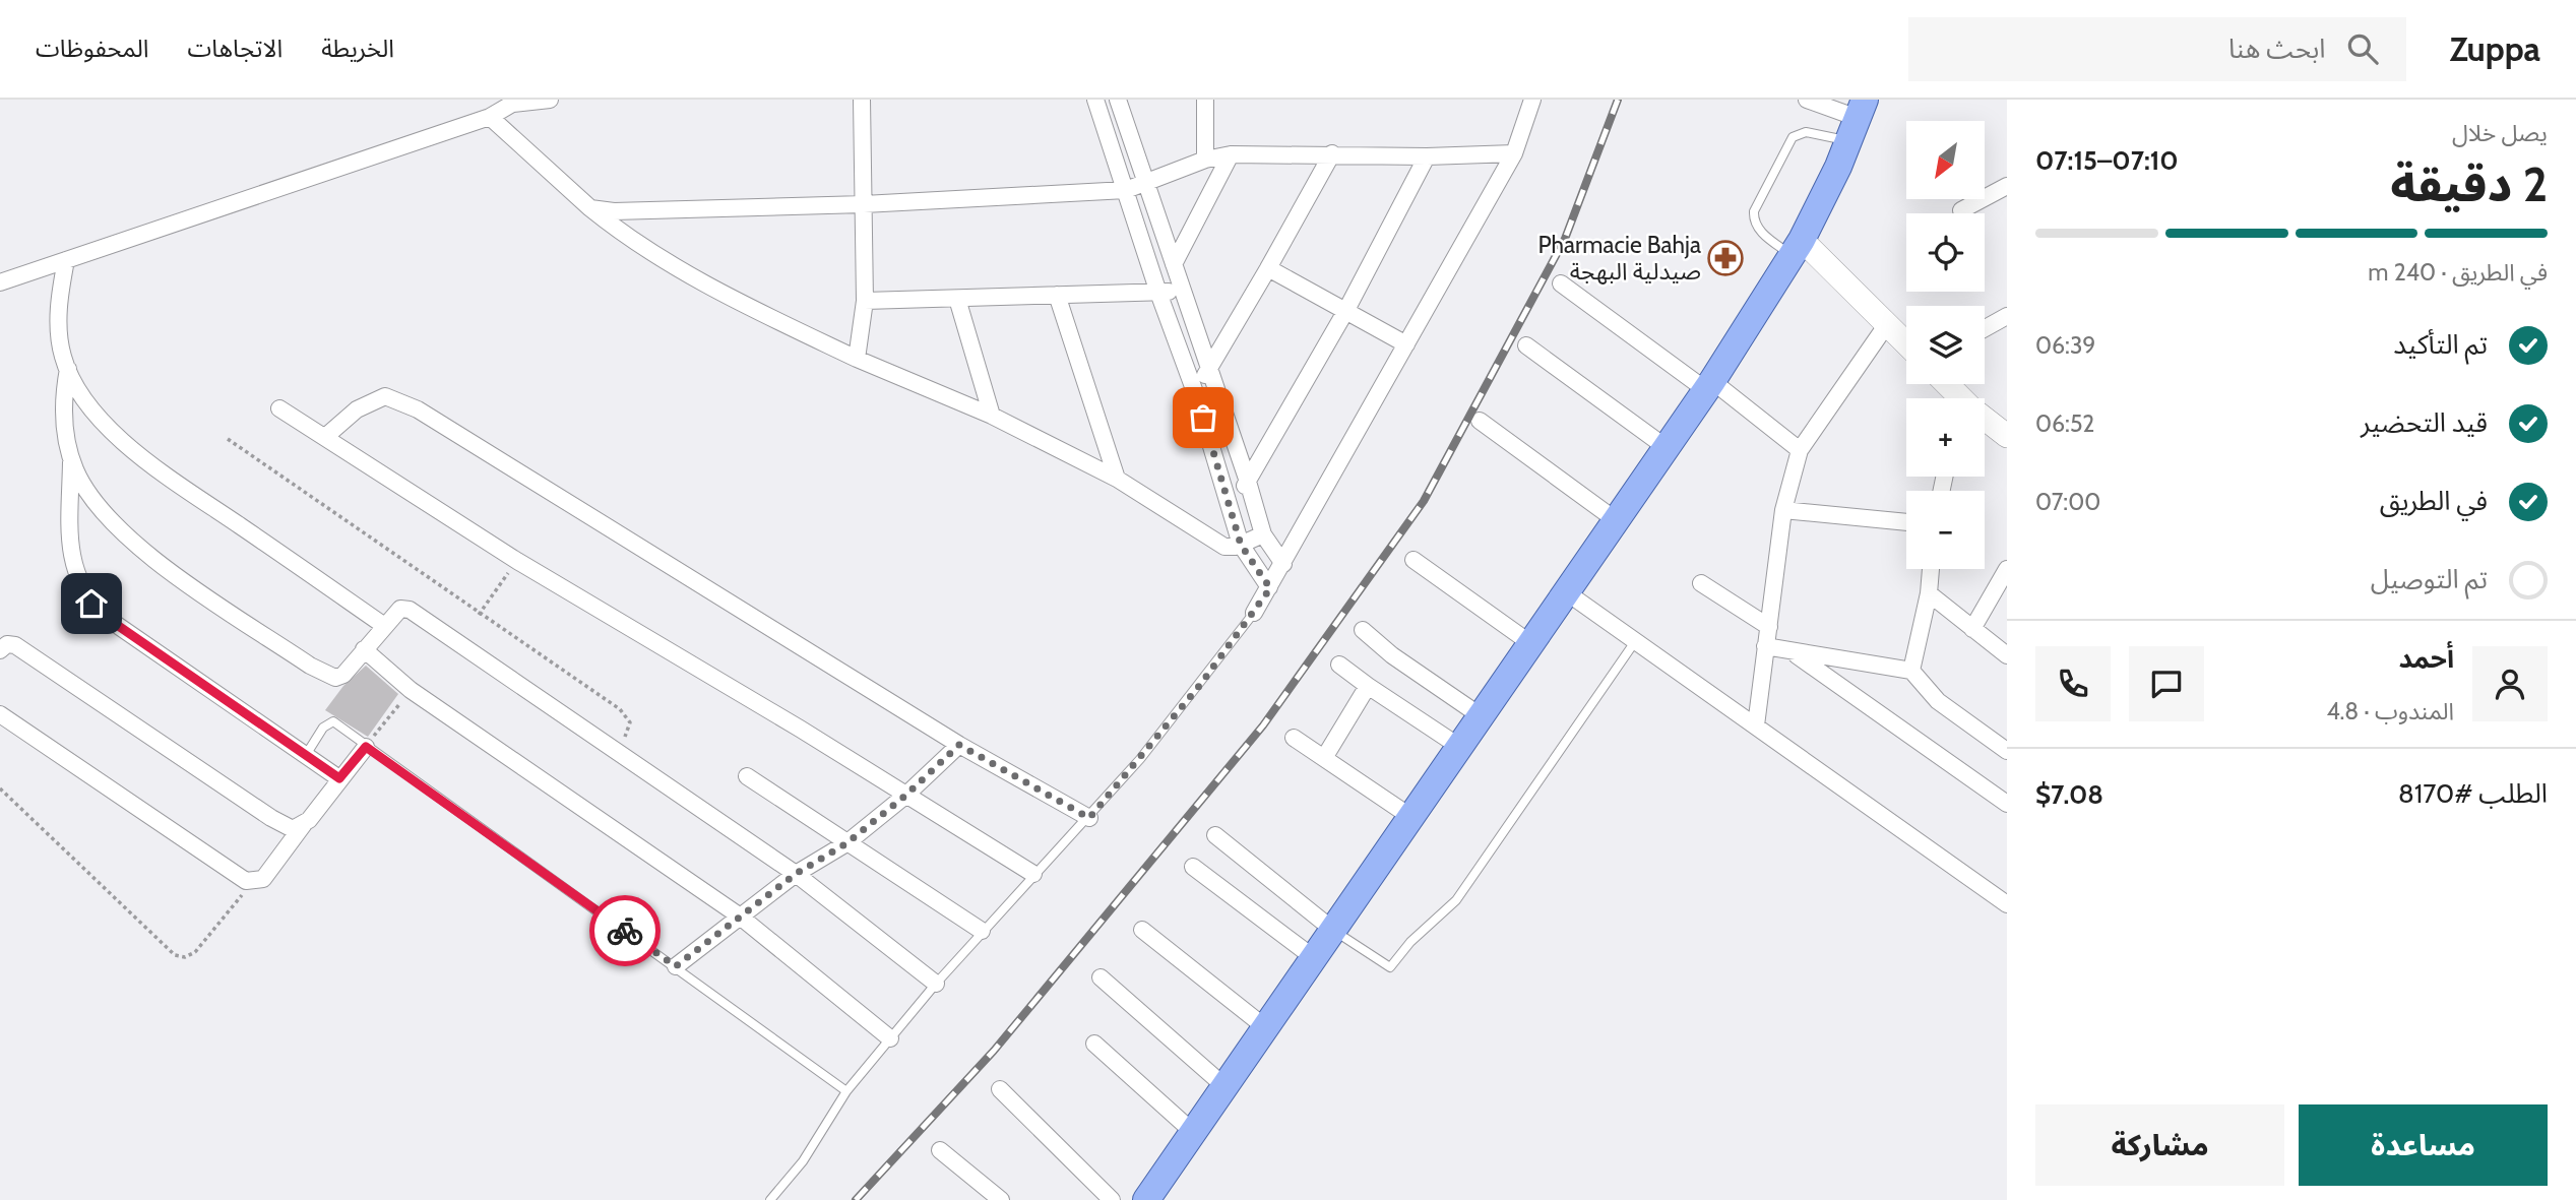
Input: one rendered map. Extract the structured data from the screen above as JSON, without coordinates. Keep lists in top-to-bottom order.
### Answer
{
  "places": {
    "pharmacy": ["Pharmacie Bahja صيدلية البهجة"]
  },
  "north": "bottom left",
  "page": {
    "header": "Zuppa",
    "search": "ابحث هنا",
    "nav": ["الخريطة", "الاتجاهات", "المحفوظات"],
    "heading": ["2 دقيقة", "يصل خلال", "07:10–07:15"],
    "panel": [
      "أحمد",
      "المندوب · 4.8",
      "الطلب #8170",
      "$7.08"
    ],
    "map_buttons": ["+", "−"],
    "bar": "في الطريق · 240 m",
    "list": [
      ["تم التأكيد", "06:39"],
      ["قيد التحضير", "06:52"],
      ["في الطريق", "07:00"],
      "تم التوصيل"
    ],
    "buttons": ["مساعدة", "مشاركة"]
  }
}
